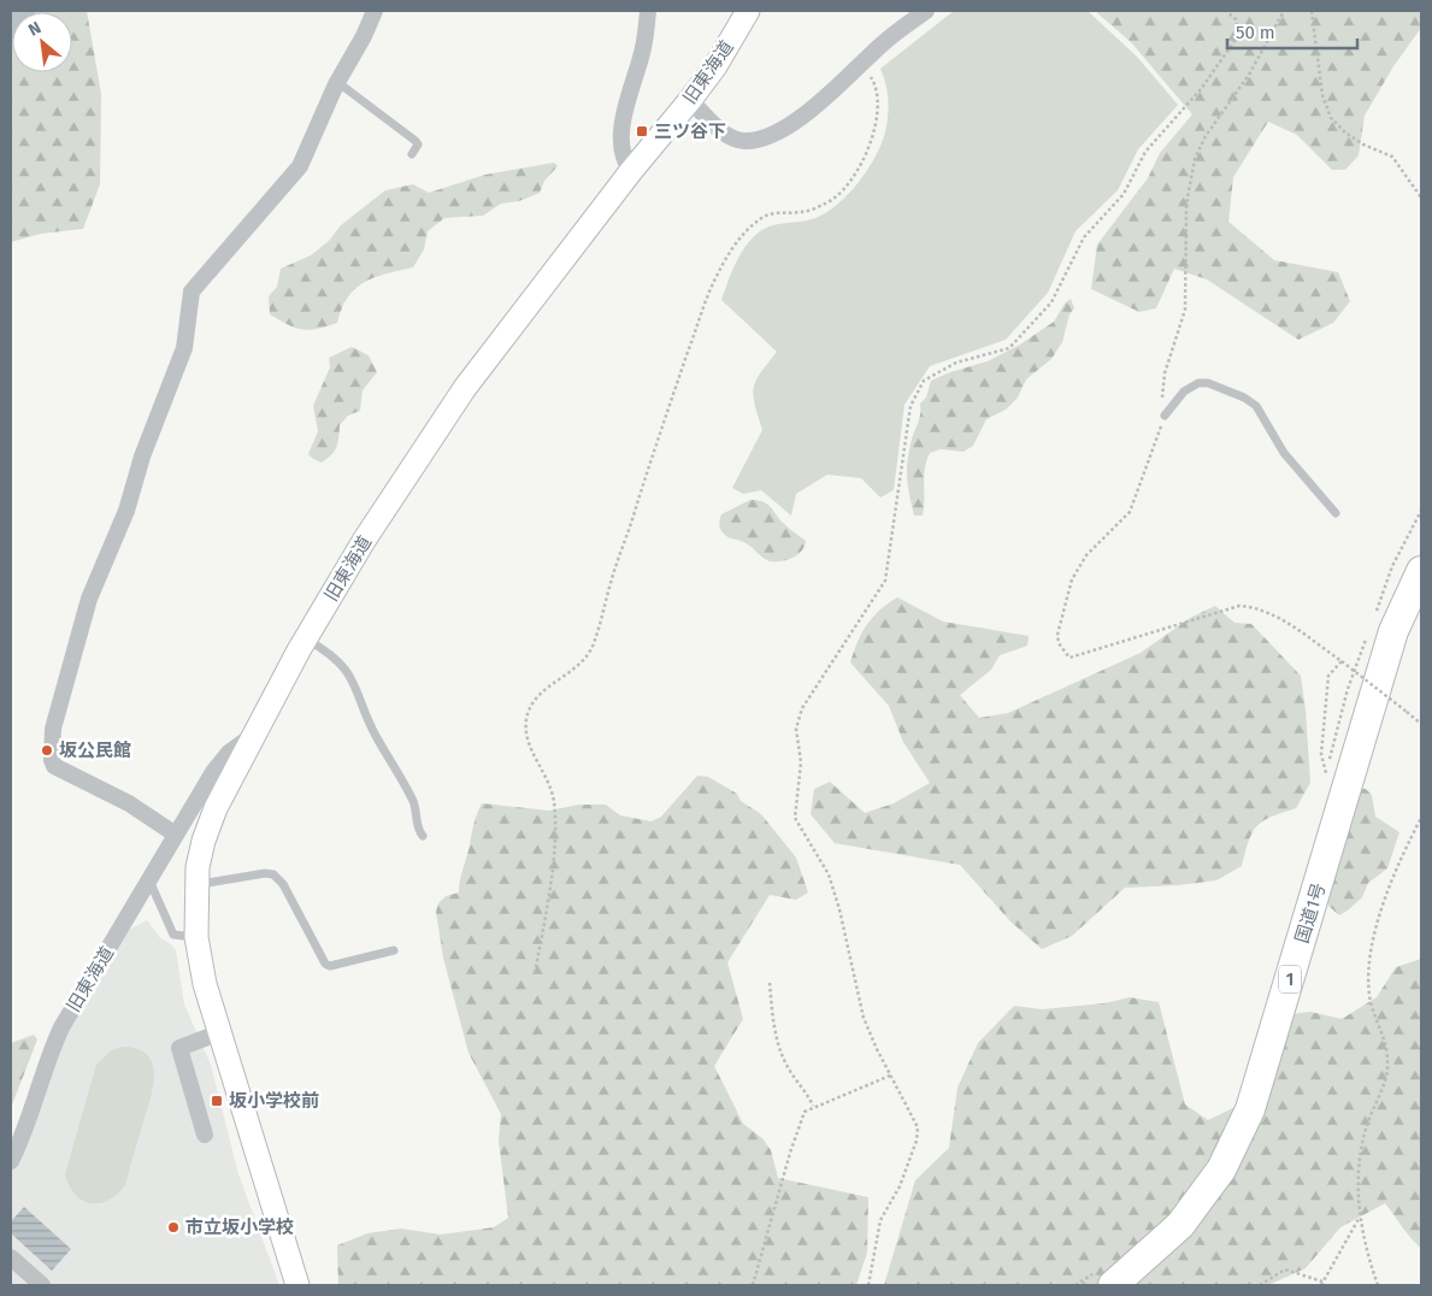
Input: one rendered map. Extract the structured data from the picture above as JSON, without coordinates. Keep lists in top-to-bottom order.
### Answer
{
  "streets": {
    "highway": ["国道1号", "1"],
    "street": ["旧東海道"]
  },
  "places": {
    "transit": ["三ツ谷下", "坂小学校前"],
    "other": ["坂公民館", "市立坂小学校"]
  },
  "scale_bar": "50 m",
  "north": "top left"
}
